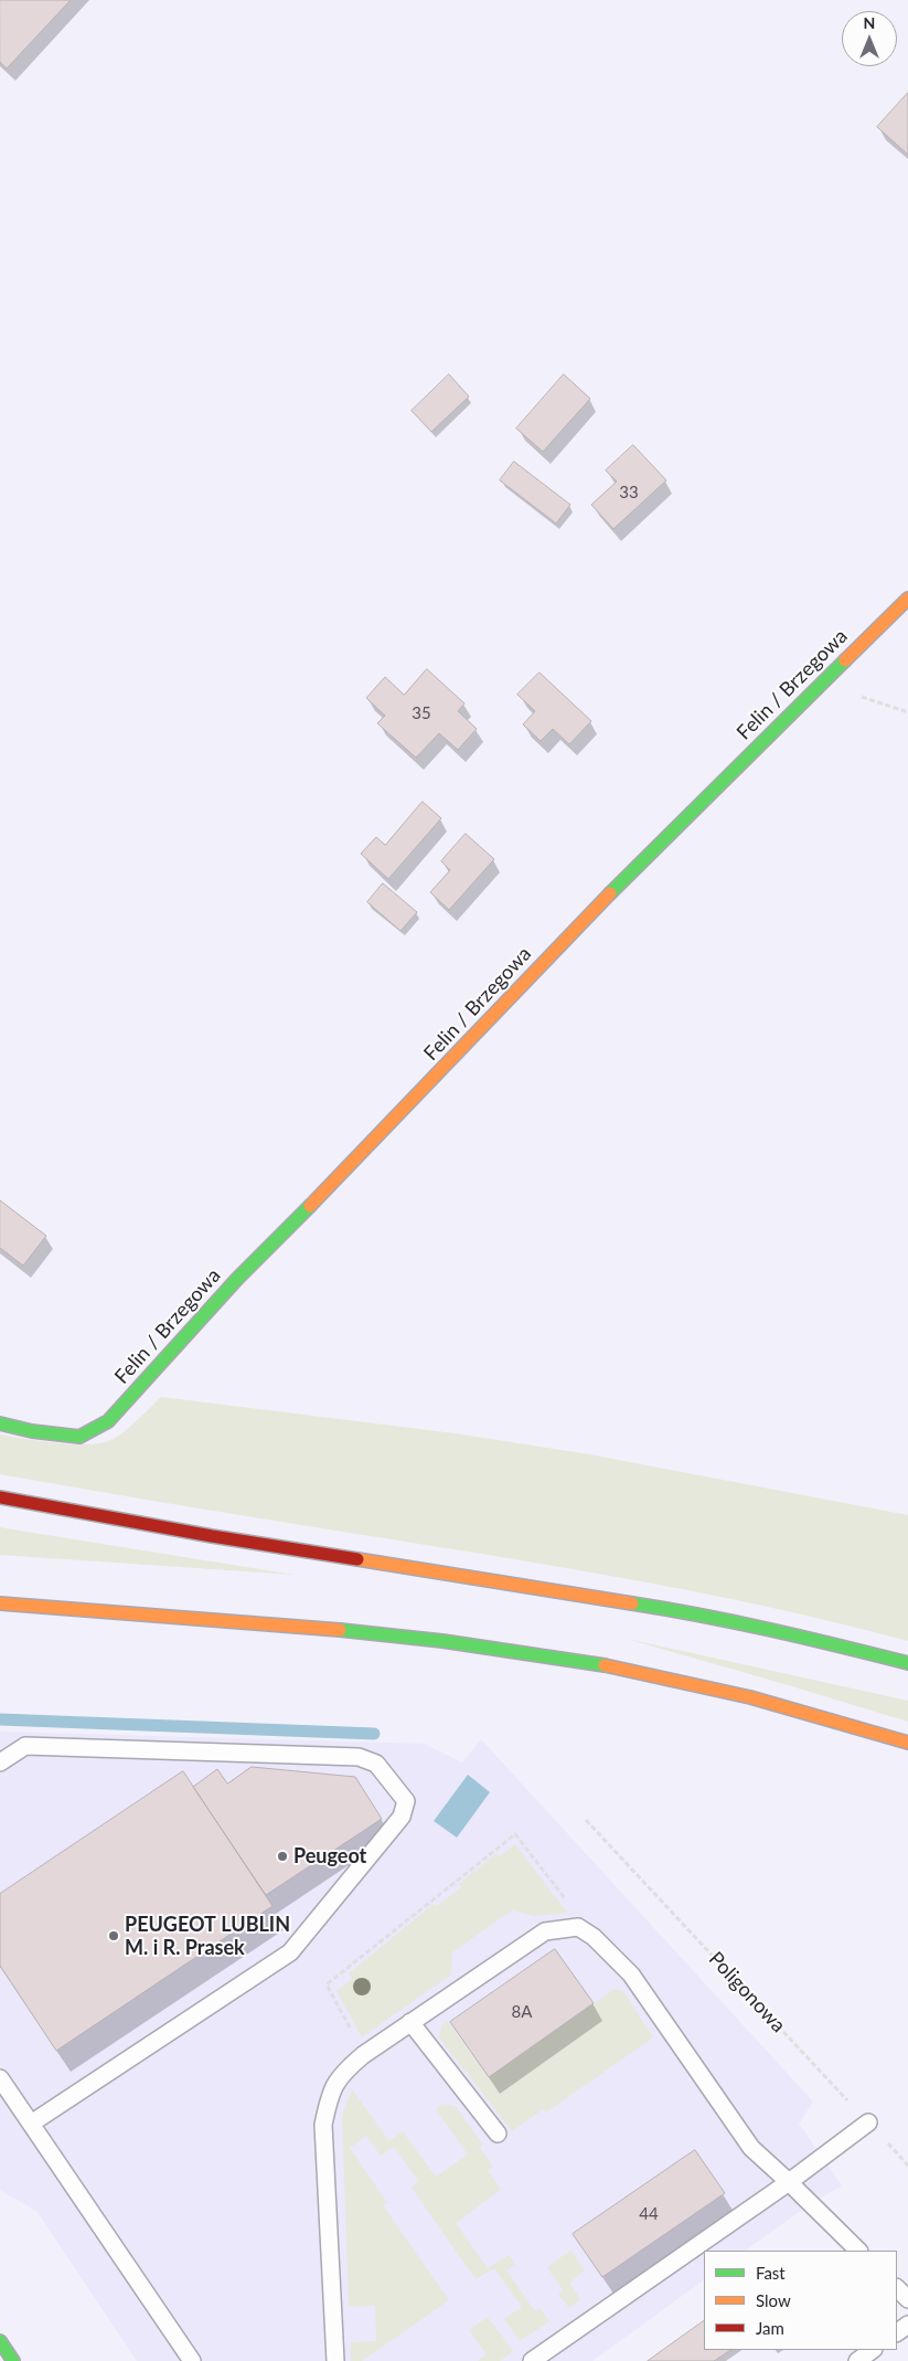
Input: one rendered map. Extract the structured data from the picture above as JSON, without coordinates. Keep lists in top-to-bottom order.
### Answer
{
  "streets": {
    "main road": ["Felin / Brzegowa"],
    "path": ["Poligonowa"]
  },
  "places": ["Peugeot", "PEUGEOT LUBLIN M. i R. Prasek"],
  "house_numbers": [
    "33",
    "35",
    "8A",
    "44"
  ],
  "legend": ["Fast", "Slow", "Jam"],
  "north": "top"
}
